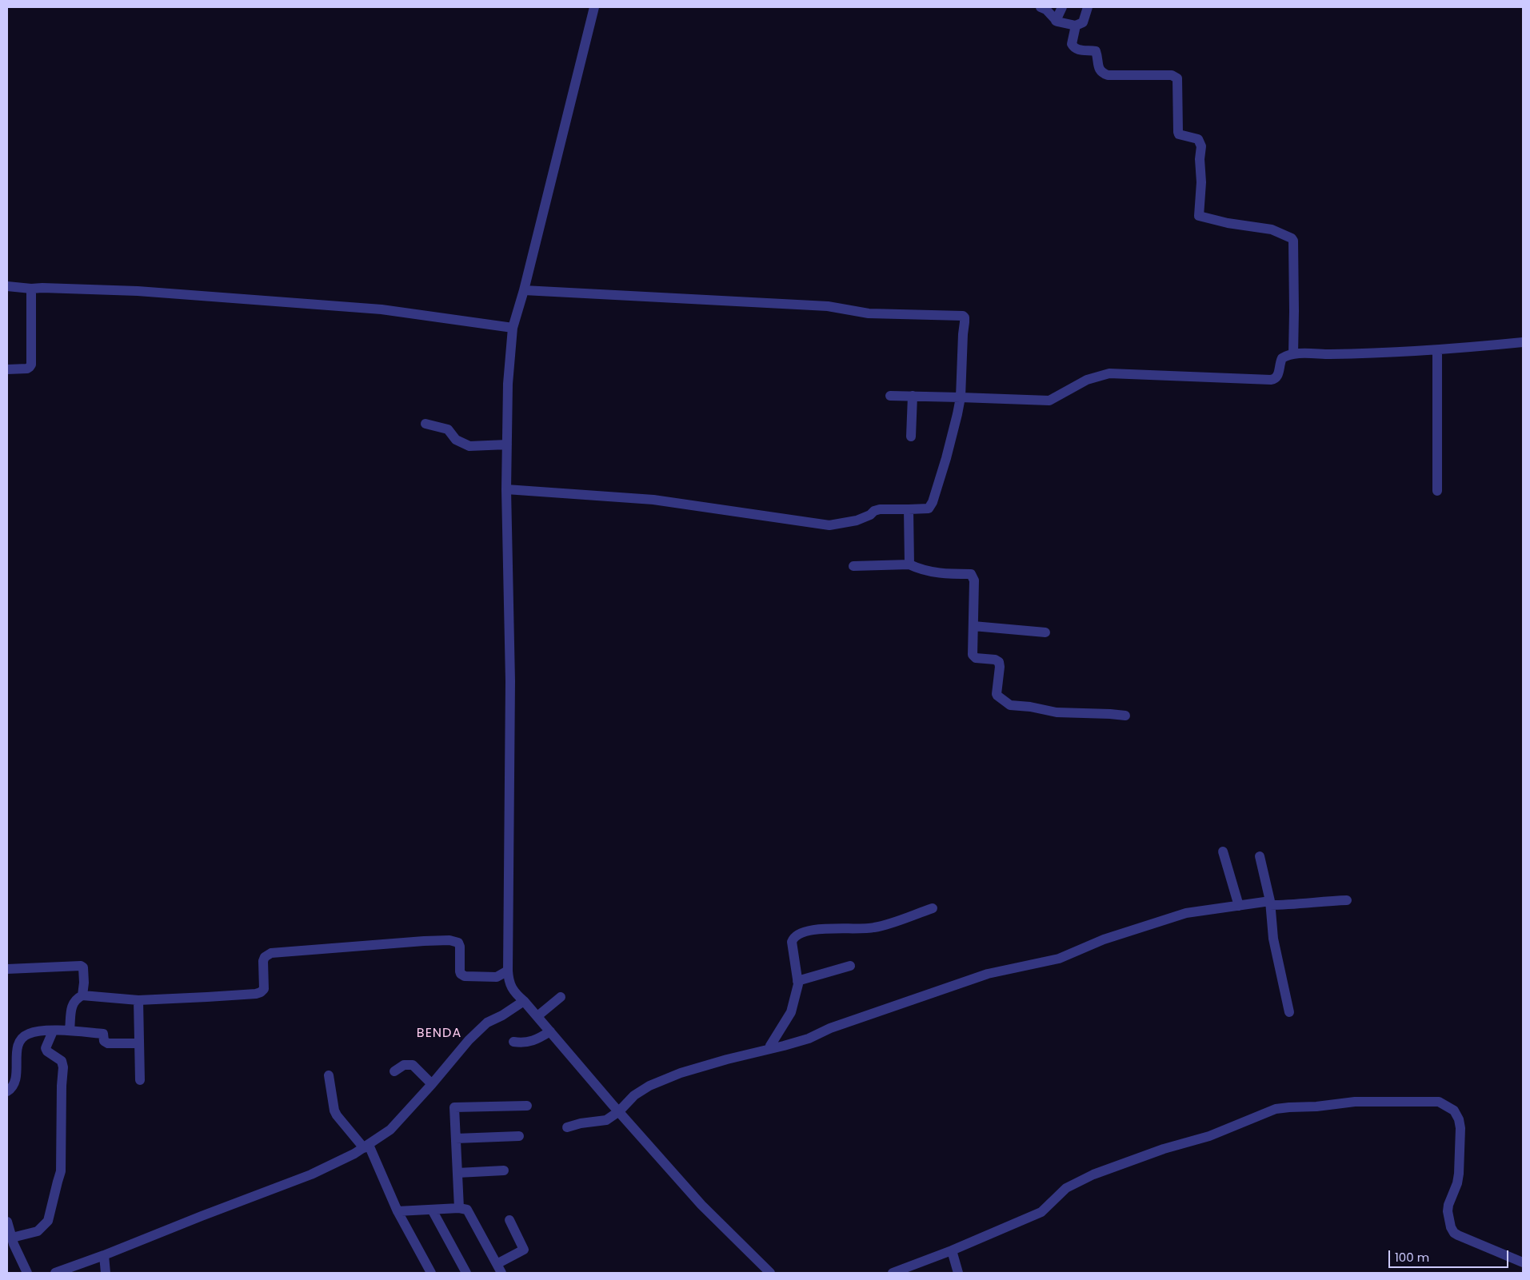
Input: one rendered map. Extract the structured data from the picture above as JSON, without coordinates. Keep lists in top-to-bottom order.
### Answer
{
  "districts": ["BENDA"],
  "scale_bar": "100 m"
}
